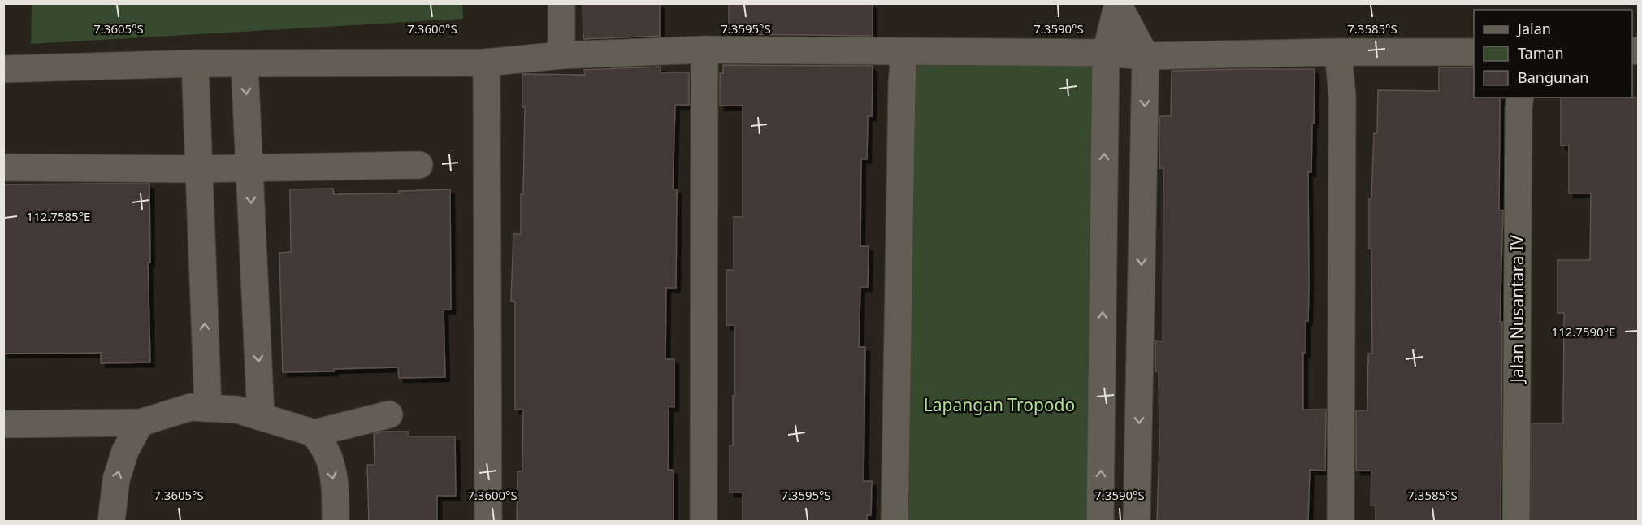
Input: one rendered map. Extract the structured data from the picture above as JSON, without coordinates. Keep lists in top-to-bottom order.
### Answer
{
  "streets": {
    "street": ["Jalan Nusantara IV"]
  },
  "parks": ["Lapangan Tropodo"],
  "legend": ["Jalan", "Taman", "Bangunan"],
  "coordinates": [
    "7.3605°S",
    "7.3600°S",
    "7.3595°S",
    "7.3590°S",
    "7.3585°S",
    "112.7585°E",
    "112.7590°E"
  ]
}
